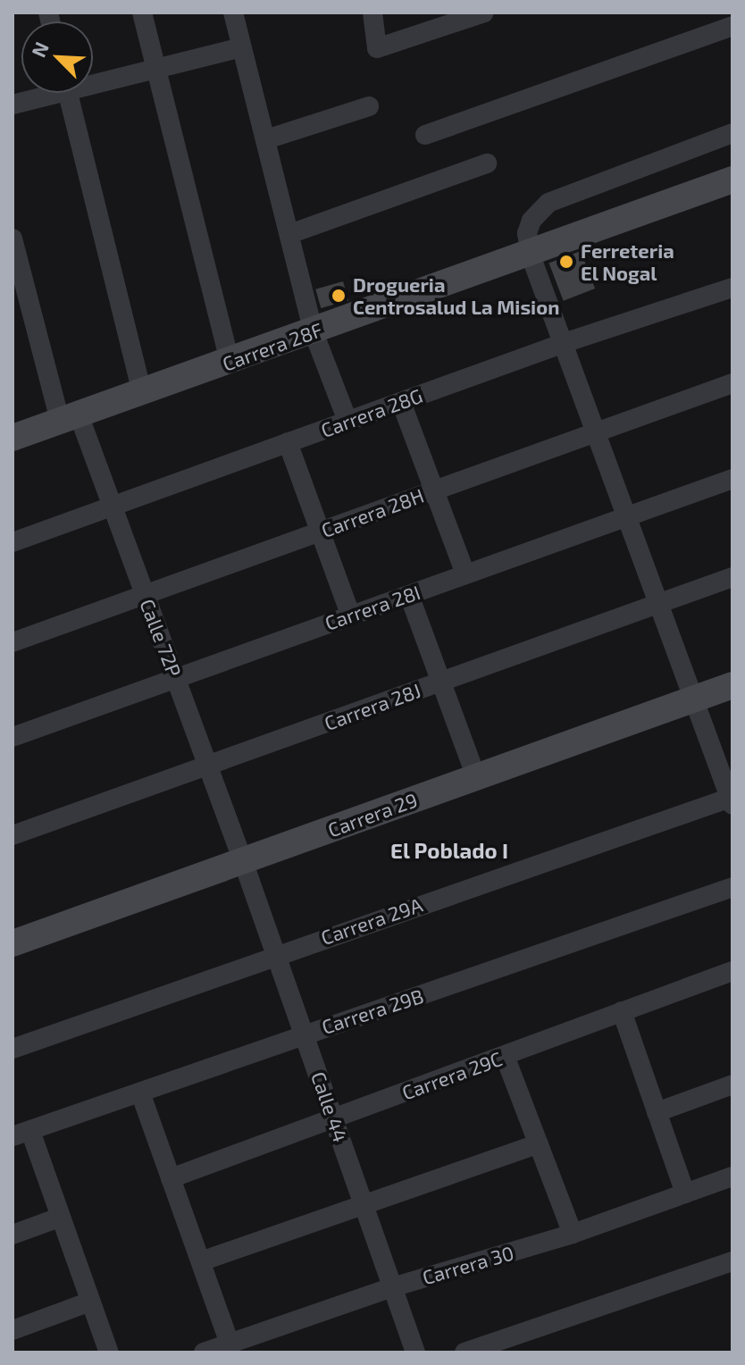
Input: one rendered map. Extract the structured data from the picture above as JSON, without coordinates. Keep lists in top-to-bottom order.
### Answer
{
  "streets": {
    "street": [
      "Carrera 28F",
      "Carrera 28G",
      "Carrera 28H",
      "Carrera 28I",
      "Calle 72P",
      "Carrera 28J",
      "Carrera 29",
      "Carrera 29A",
      "Carrera 29B",
      "Carrera 29C",
      "Calle 44",
      "Carrera 30"
    ]
  },
  "crossings": [
    ["Carrera 28F", "Calle 72P"],
    ["Carrera 28G", "Calle 72P"],
    ["Carrera 28H", "Calle 72P"],
    ["Carrera 28I", "Calle 72P"],
    ["Calle 72P", "Carrera 28J"],
    ["Calle 72P", "Carrera 29"],
    ["Calle 72P", "Calle 44"],
    ["Carrera 29", "Calle 44"],
    ["Carrera 29A", "Calle 44"],
    ["Carrera 29B", "Calle 44"],
    ["Carrera 29C", "Calle 44"],
    ["Calle 44", "Carrera 30"]
  ],
  "districts": ["El Poblado I"],
  "places": ["Ferreteria El Nogal", "Drogueria Centrosalud La Mision"],
  "north": "top left"
}
